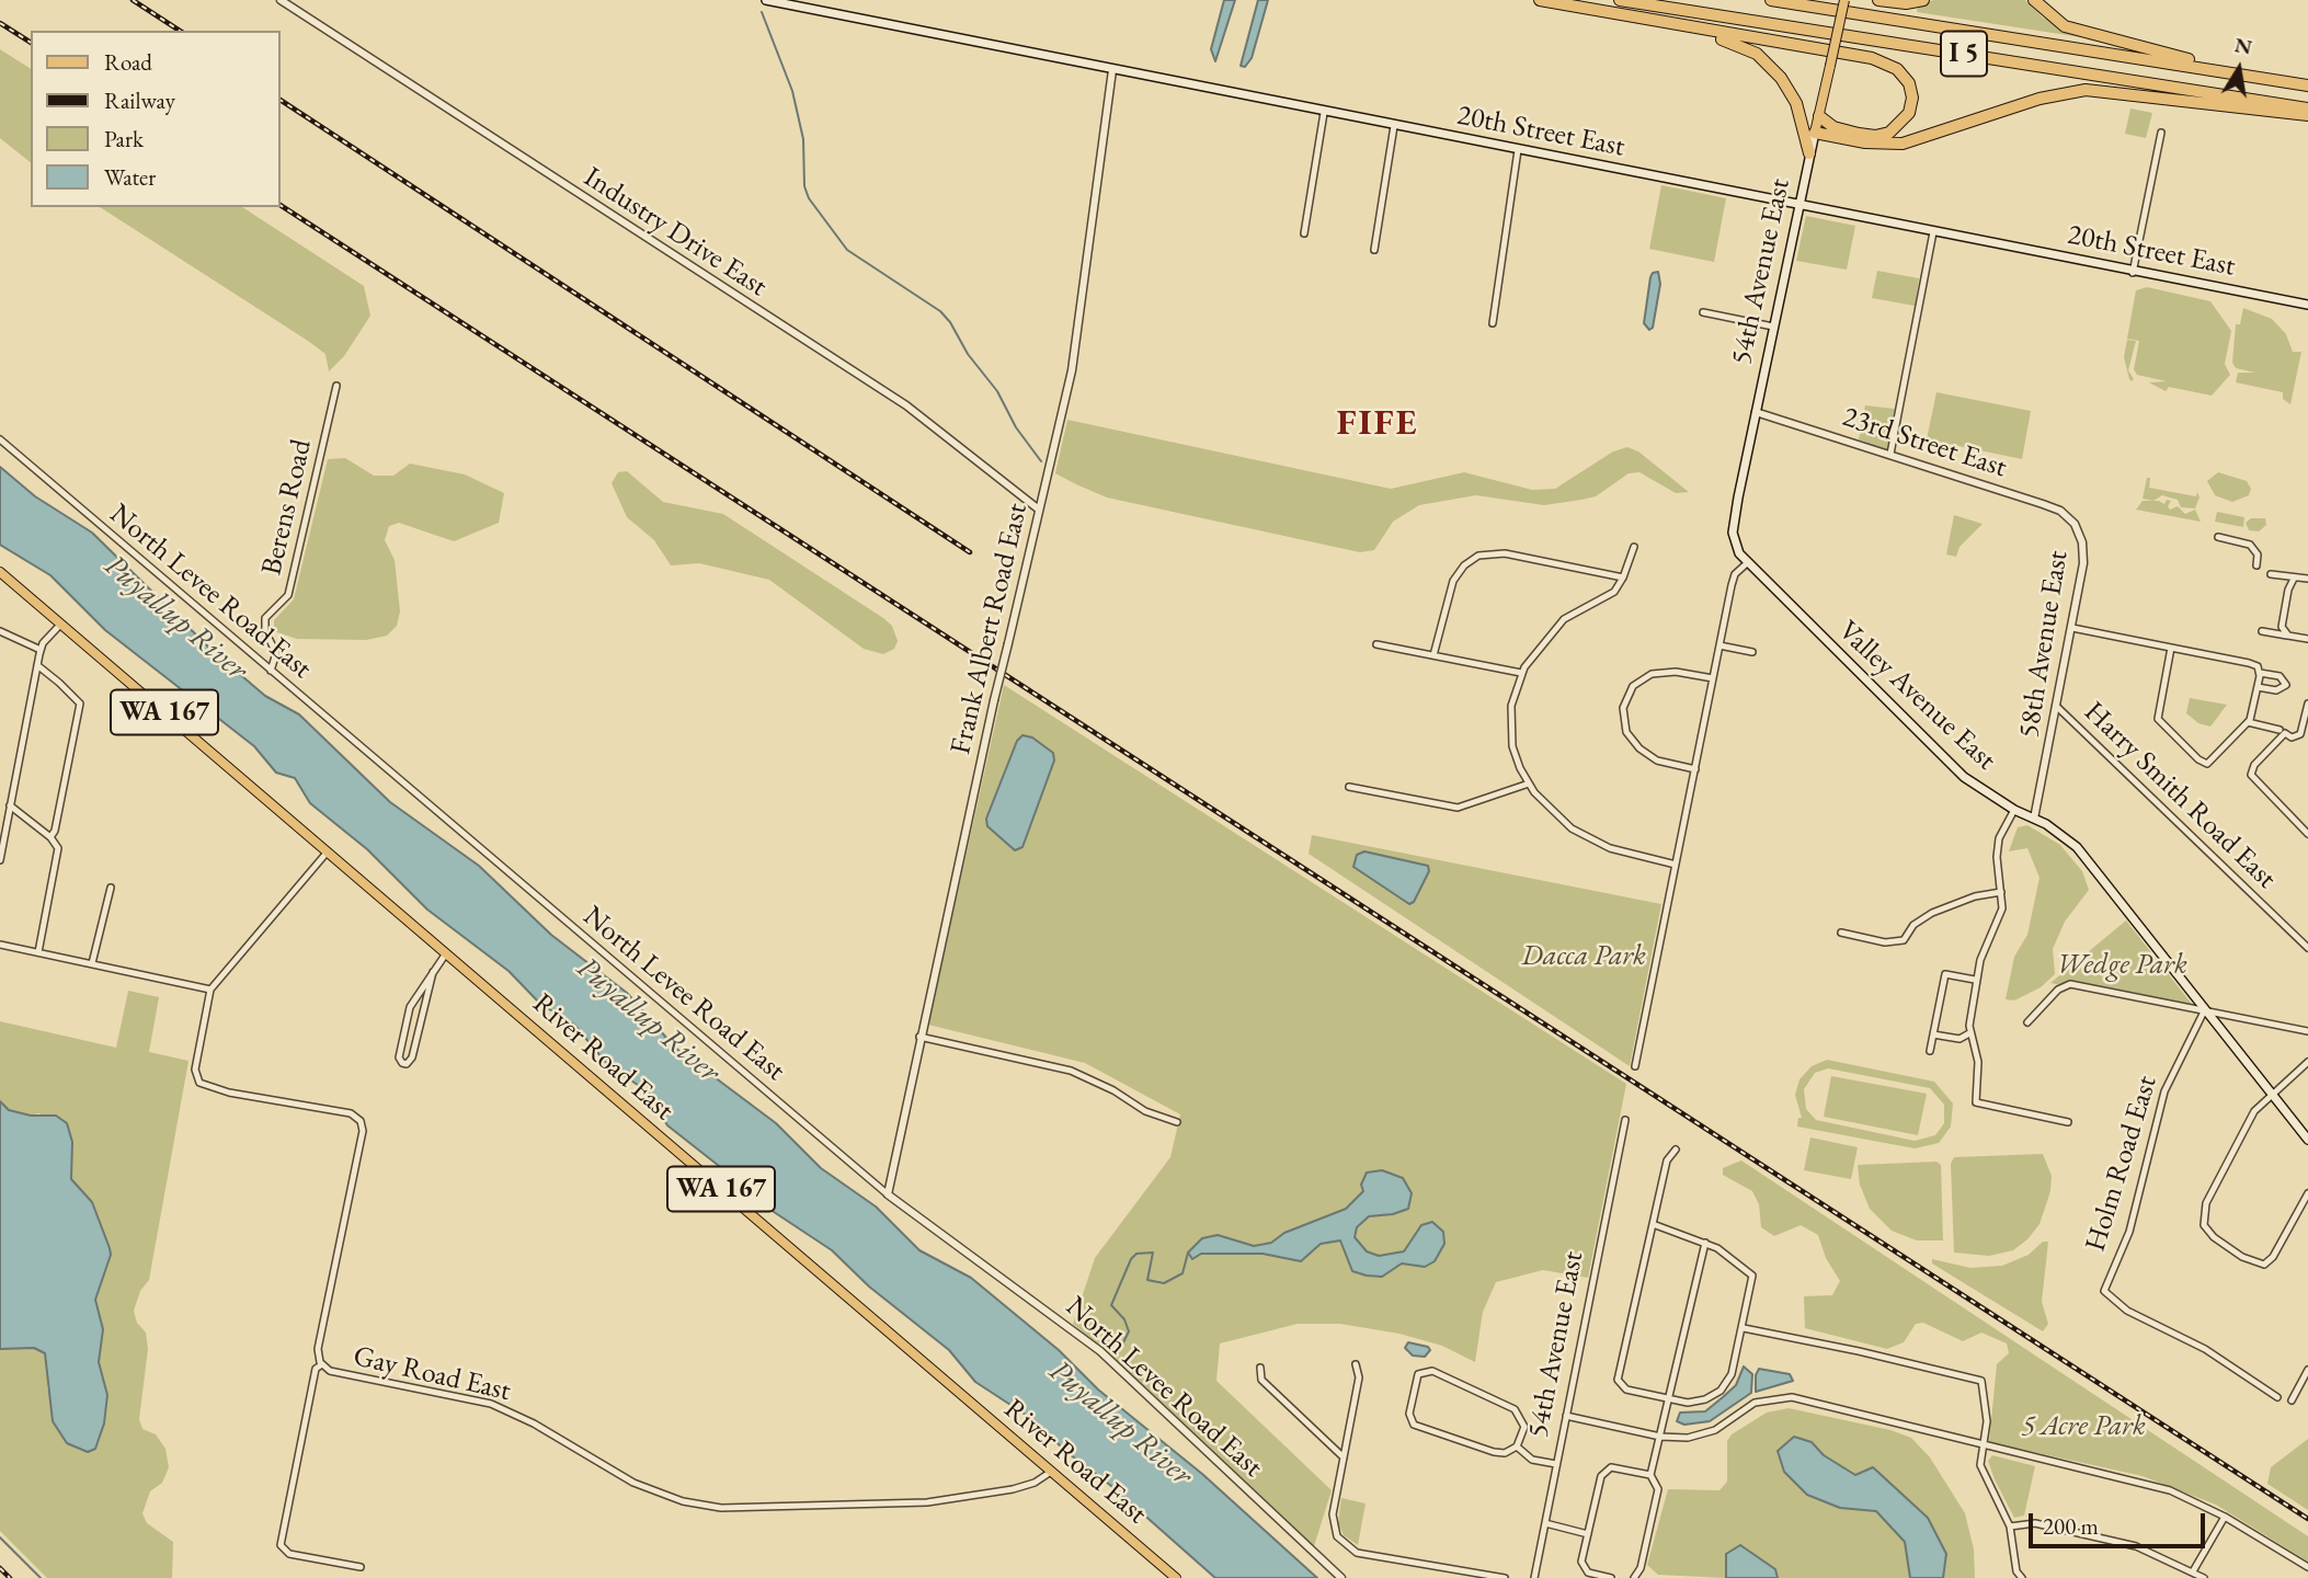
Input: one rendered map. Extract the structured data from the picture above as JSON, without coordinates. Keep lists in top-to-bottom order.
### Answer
{
  "streets": {
    "highway": ["I 5"],
    "main road": [
      "20th Street East",
      "54th Avenue East",
      "Valley Avenue East",
      "WA 167",
      "River Road East"
    ],
    "street": [
      "Industry Drive East",
      "23rd Street East",
      "Berens Road",
      "North Levee Road East",
      "Frank Albert Road East",
      "58th Avenue East",
      "Harry Smith Road East",
      "Holm Road East",
      "Gay Road East"
    ]
  },
  "crossings": [
    ["20th Street East", "54th Avenue East"],
    ["20th Street East", "Frank Albert Road East"],
    ["Industry Drive East", "Frank Albert Road East"],
    ["54th Avenue East", "23rd Street East"],
    ["54th Avenue East", "Valley Avenue East"],
    ["23rd Street East", "58th Avenue East"],
    ["Berens Road", "North Levee Road East"],
    ["North Levee Road East", "Frank Albert Road East"],
    ["58th Avenue East", "Valley Avenue East"],
    ["58th Avenue East", "Harry Smith Road East"],
    ["Valley Avenue East", "Holm Road East"],
    ["River Road East", "Gay Road East"]
  ],
  "districts": ["FIFE"],
  "water": ["Puyallup River"],
  "parks": ["Dacca Park", "Wedge Park", "5 Acre Park"],
  "legend": [
    "Road",
    "Railway",
    "Park",
    "Water"
  ],
  "scale_bar": "200 m",
  "north": "top"
}
